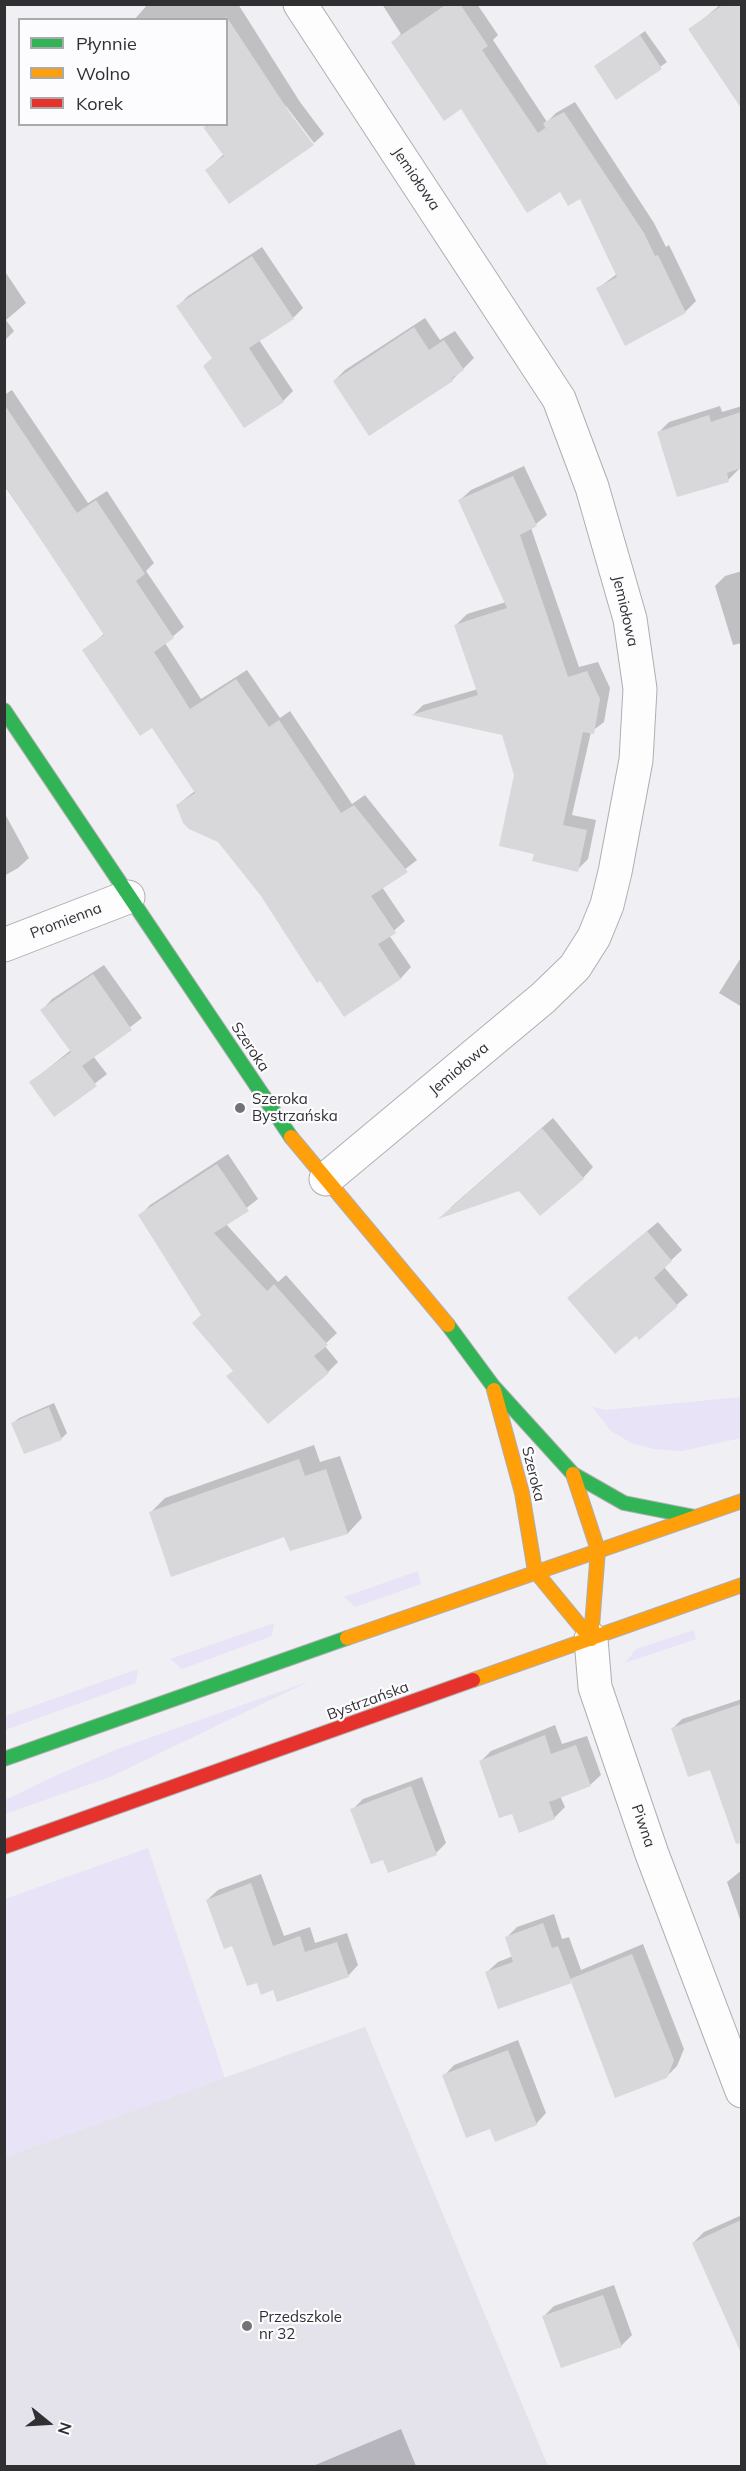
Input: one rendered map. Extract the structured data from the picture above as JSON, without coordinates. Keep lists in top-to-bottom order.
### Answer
{
  "streets": {
    "main road": ["Szeroka", "Bystrzańska"],
    "street": ["Jemiołowa", "Promienna", "Piwna"]
  },
  "crossings": [
    ["Jemiołowa", "Szeroka"],
    ["Promienna", "Szeroka"],
    ["Szeroka", "Bystrzańska"],
    ["Szeroka", "Piwna"],
    ["Bystrzańska", "Piwna"]
  ],
  "places": ["Szeroka Bystrzańska", "Przedszkole nr 32"],
  "legend": ["Płynnie", "Wolno", "Korek"],
  "north": "right"
}
